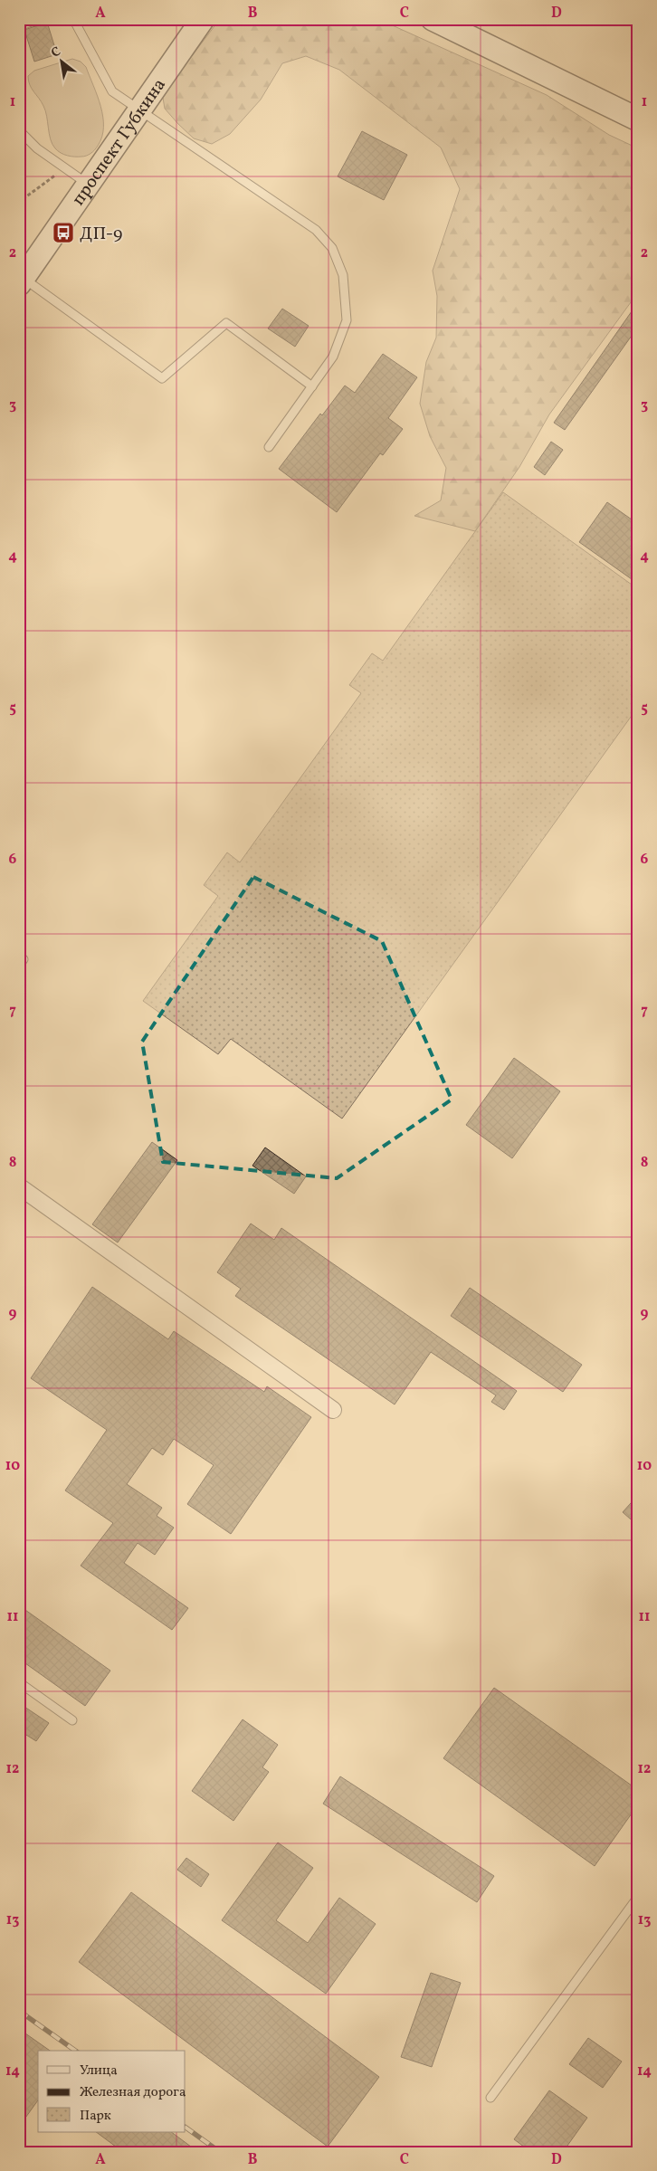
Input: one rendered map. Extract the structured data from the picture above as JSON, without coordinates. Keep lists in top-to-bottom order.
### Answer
{
  "streets": {
    "main road": ["проспект Губкина"]
  },
  "places": {
    "bus stop": ["ДП-9"]
  },
  "legend": ["Улица", "Железная дорога", "Парк"],
  "north": "top left",
  "grid": {
    "columns": [
      "A",
      "B",
      "C",
      "D"
    ],
    "rows": [
      "1",
      "2",
      "3",
      "4",
      "5",
      "6",
      "7",
      "8",
      "9",
      "10",
      "11",
      "12",
      "13",
      "14"
    ]
  }
}
